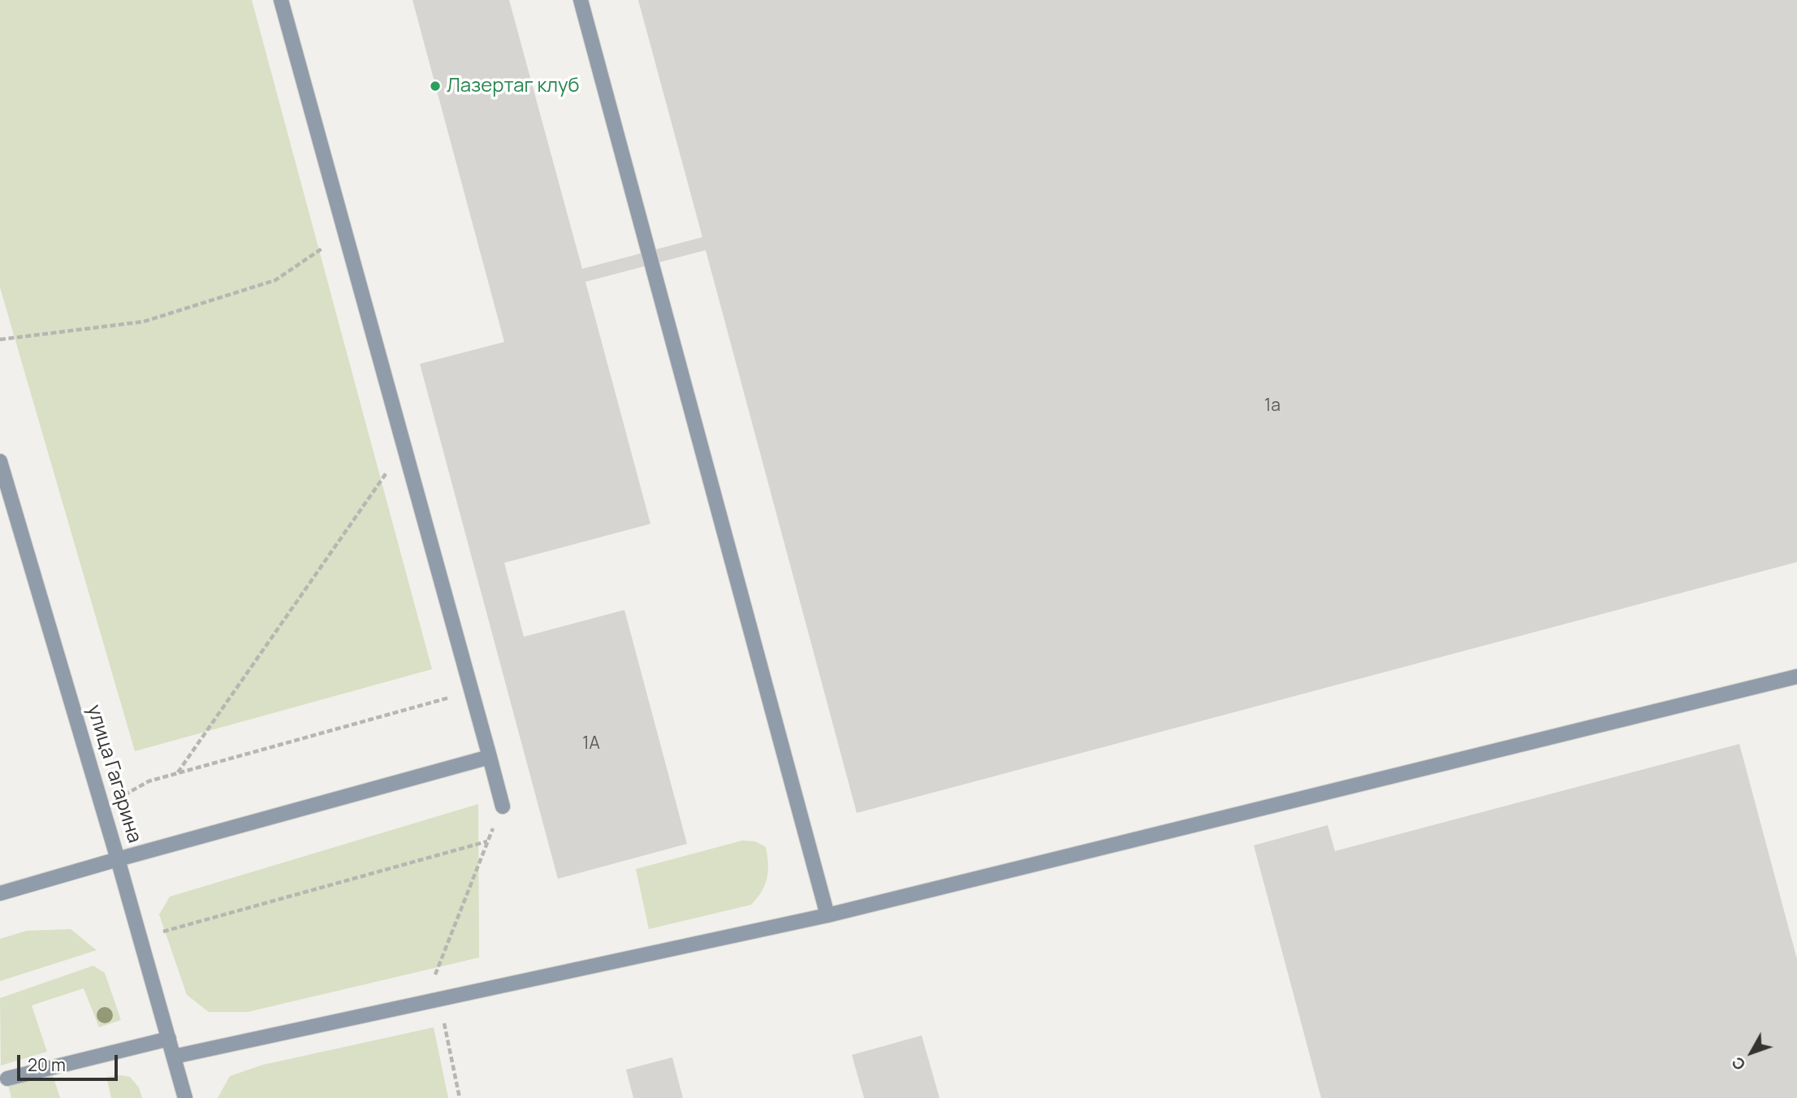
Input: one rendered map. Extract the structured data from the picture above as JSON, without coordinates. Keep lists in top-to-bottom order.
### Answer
{
  "streets": {
    "street": ["улица Гагарина"]
  },
  "places": ["Лазертаг клуб"],
  "house_numbers": ["1а", "1А"],
  "scale_bar": "20 m",
  "north": "bottom left"
}
